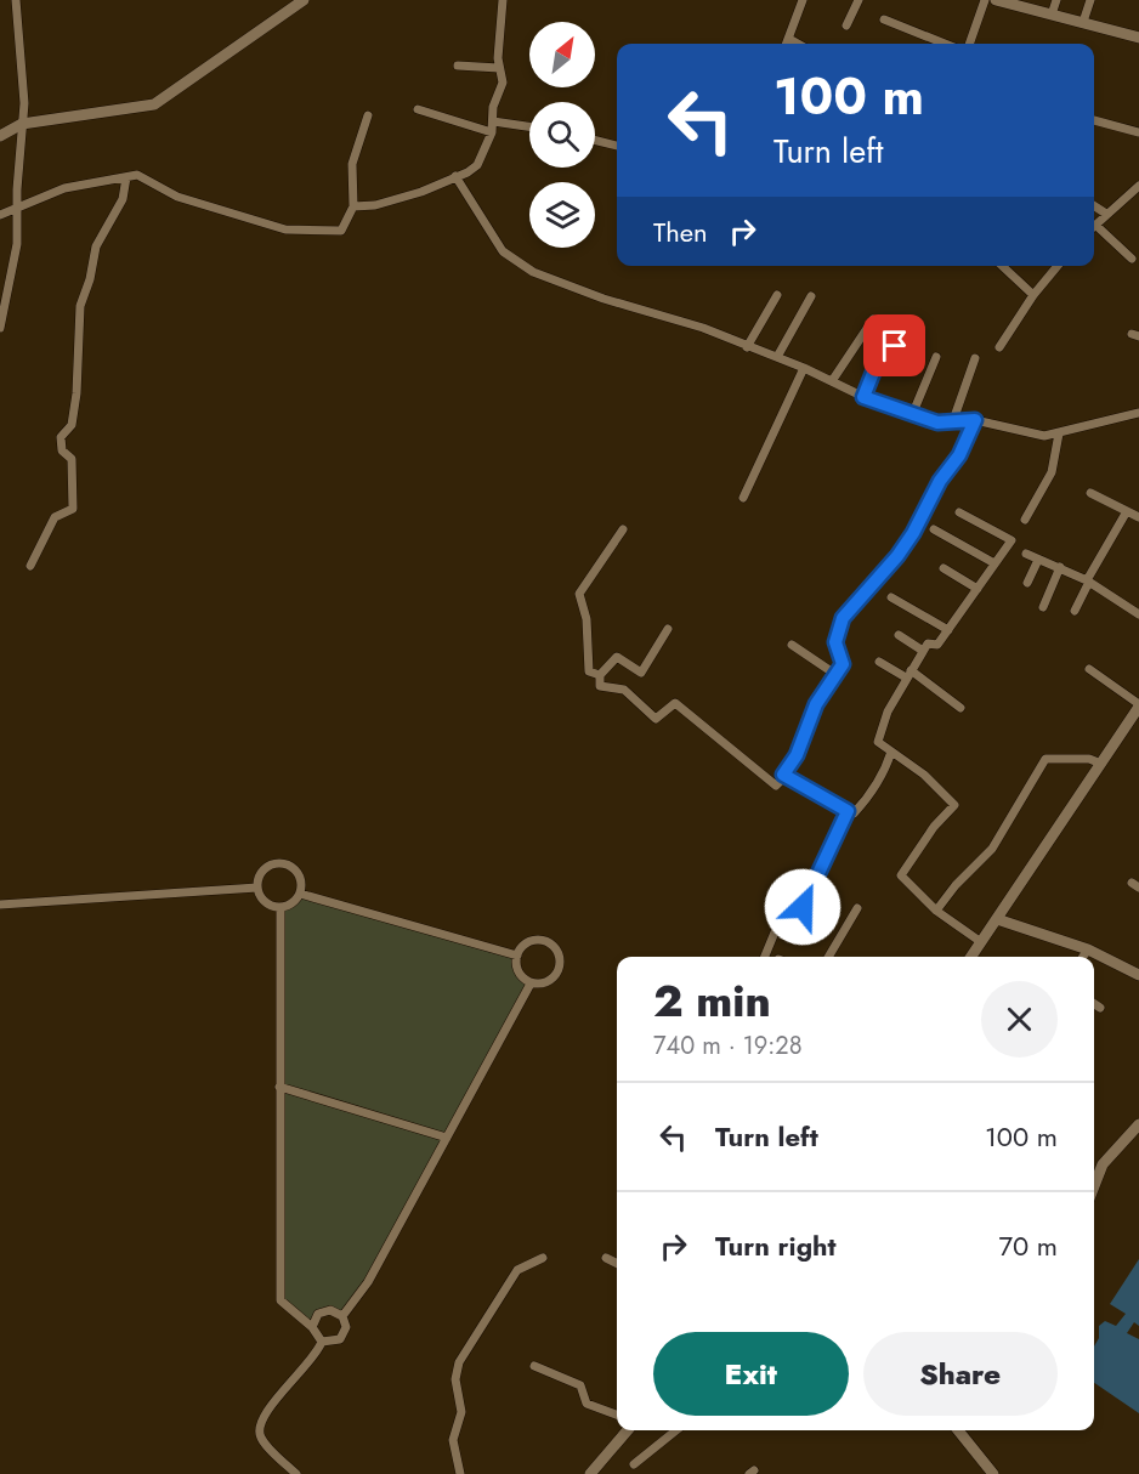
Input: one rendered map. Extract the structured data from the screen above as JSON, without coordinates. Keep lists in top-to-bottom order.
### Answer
{
  "north": "top right",
  "page": {
    "turn": ["100 m", "Turn left"],
    "then": "Then",
    "heading": ["2 min", "740 m · 19:28"],
    "list": [
      {
        "name": "Turn left",
        "value": "100 m"
      },
      {
        "name": "Turn right",
        "value": "70 m"
      }
    ],
    "buttons": ["Exit", "Share"]
  }
}
